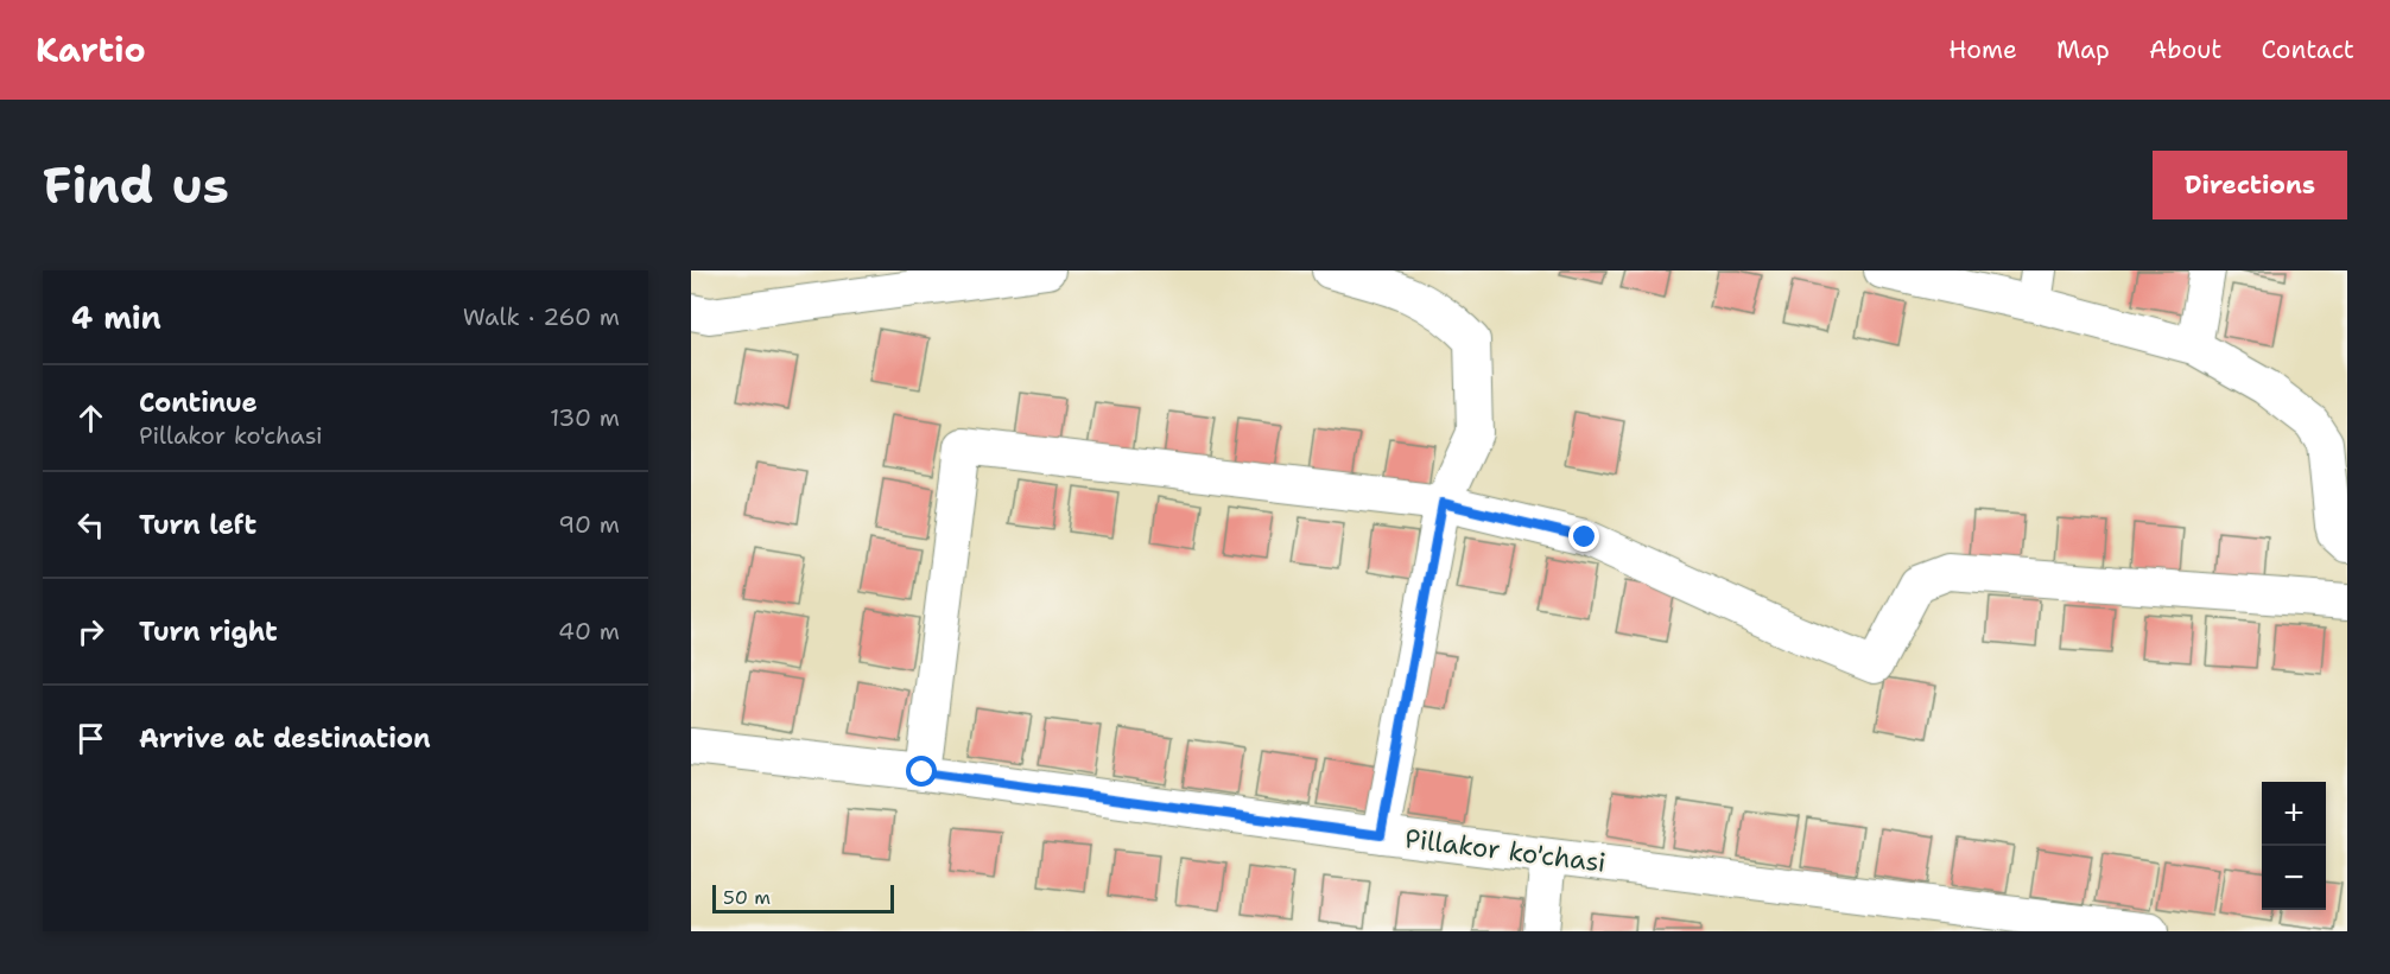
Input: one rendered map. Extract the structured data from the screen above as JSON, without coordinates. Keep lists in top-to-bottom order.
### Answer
{
  "streets": {
    "street": ["Pillakor ko'chasi"]
  },
  "scale_bar": "50 m",
  "page": {
    "header": "Kartio",
    "nav": [
      "Home",
      "Map",
      "About",
      "Contact"
    ],
    "buttons": "Directions",
    "title": "Find us",
    "heading": ["4 min", "Walk · 260 m"],
    "list": [
      ["Continue", "Pillakor ko'chasi", "130 m"],
      ["Turn left", "90 m"],
      ["Turn right", "40 m"],
      "Arrive at destination"
    ],
    "map_buttons": ["+", "−"],
    "scale": "50 m"
  }
}
